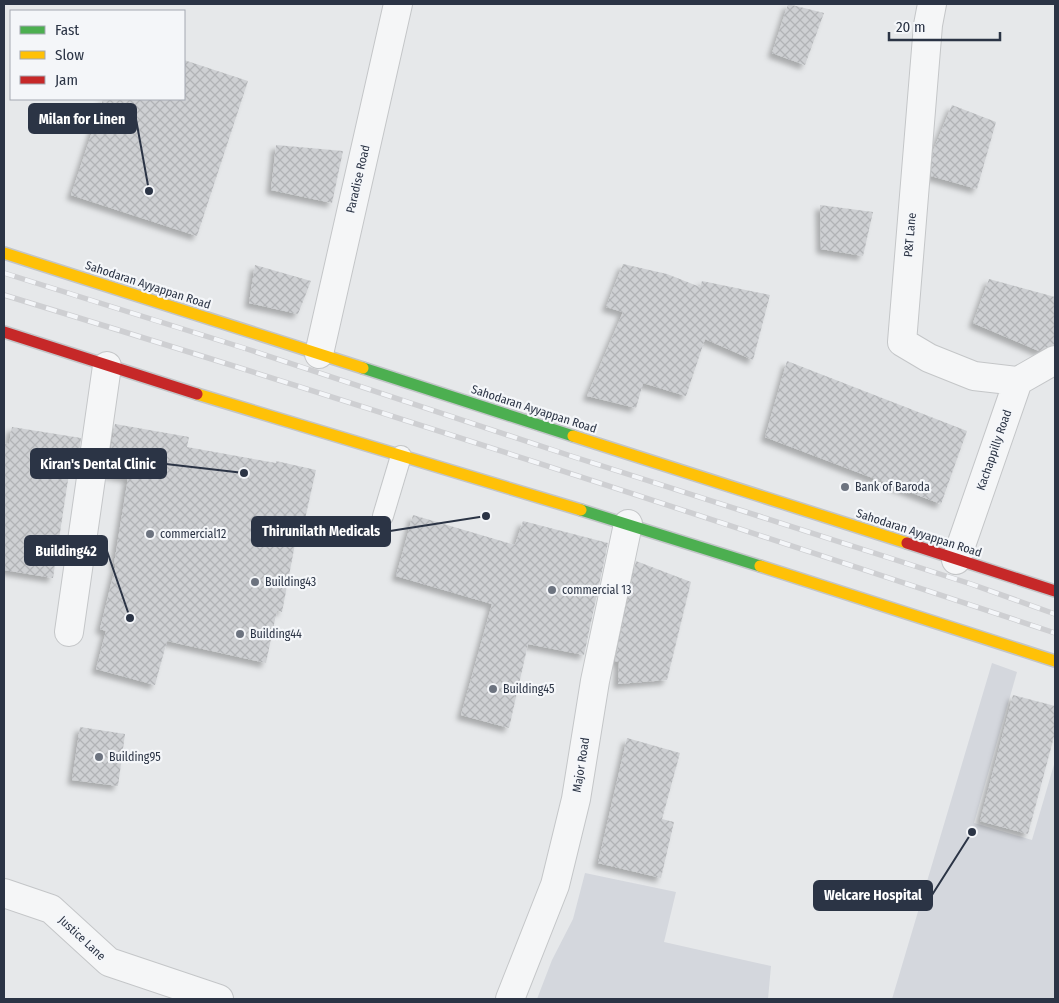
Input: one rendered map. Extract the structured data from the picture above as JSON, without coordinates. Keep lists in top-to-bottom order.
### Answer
{
  "streets": {
    "main road": ["Sahodaran Ayyappan Road"],
    "street": [
      "Paradise Road",
      "P&T Lane",
      "Kachappilly Road",
      "Major Road",
      "Justice Lane"
    ]
  },
  "crossings": [
    ["Paradise Road", "Sahodaran Ayyappan Road"],
    ["P&T Lane", "Kachappilly Road"],
    ["Sahodaran Ayyappan Road", "Kachappilly Road"]
  ],
  "places": [
    "Milan for Linen",
    "Kiran's Dental Clinic",
    "Bank of Baroda",
    "Thirunilath Medicals",
    "commercial12",
    "Building43",
    "commercial 13",
    "Building42",
    "Building44",
    "Building45",
    "Building95",
    "Welcare Hospital"
  ],
  "legend": ["Fast", "Slow", "Jam"],
  "scale_bar": "20 m"
}
